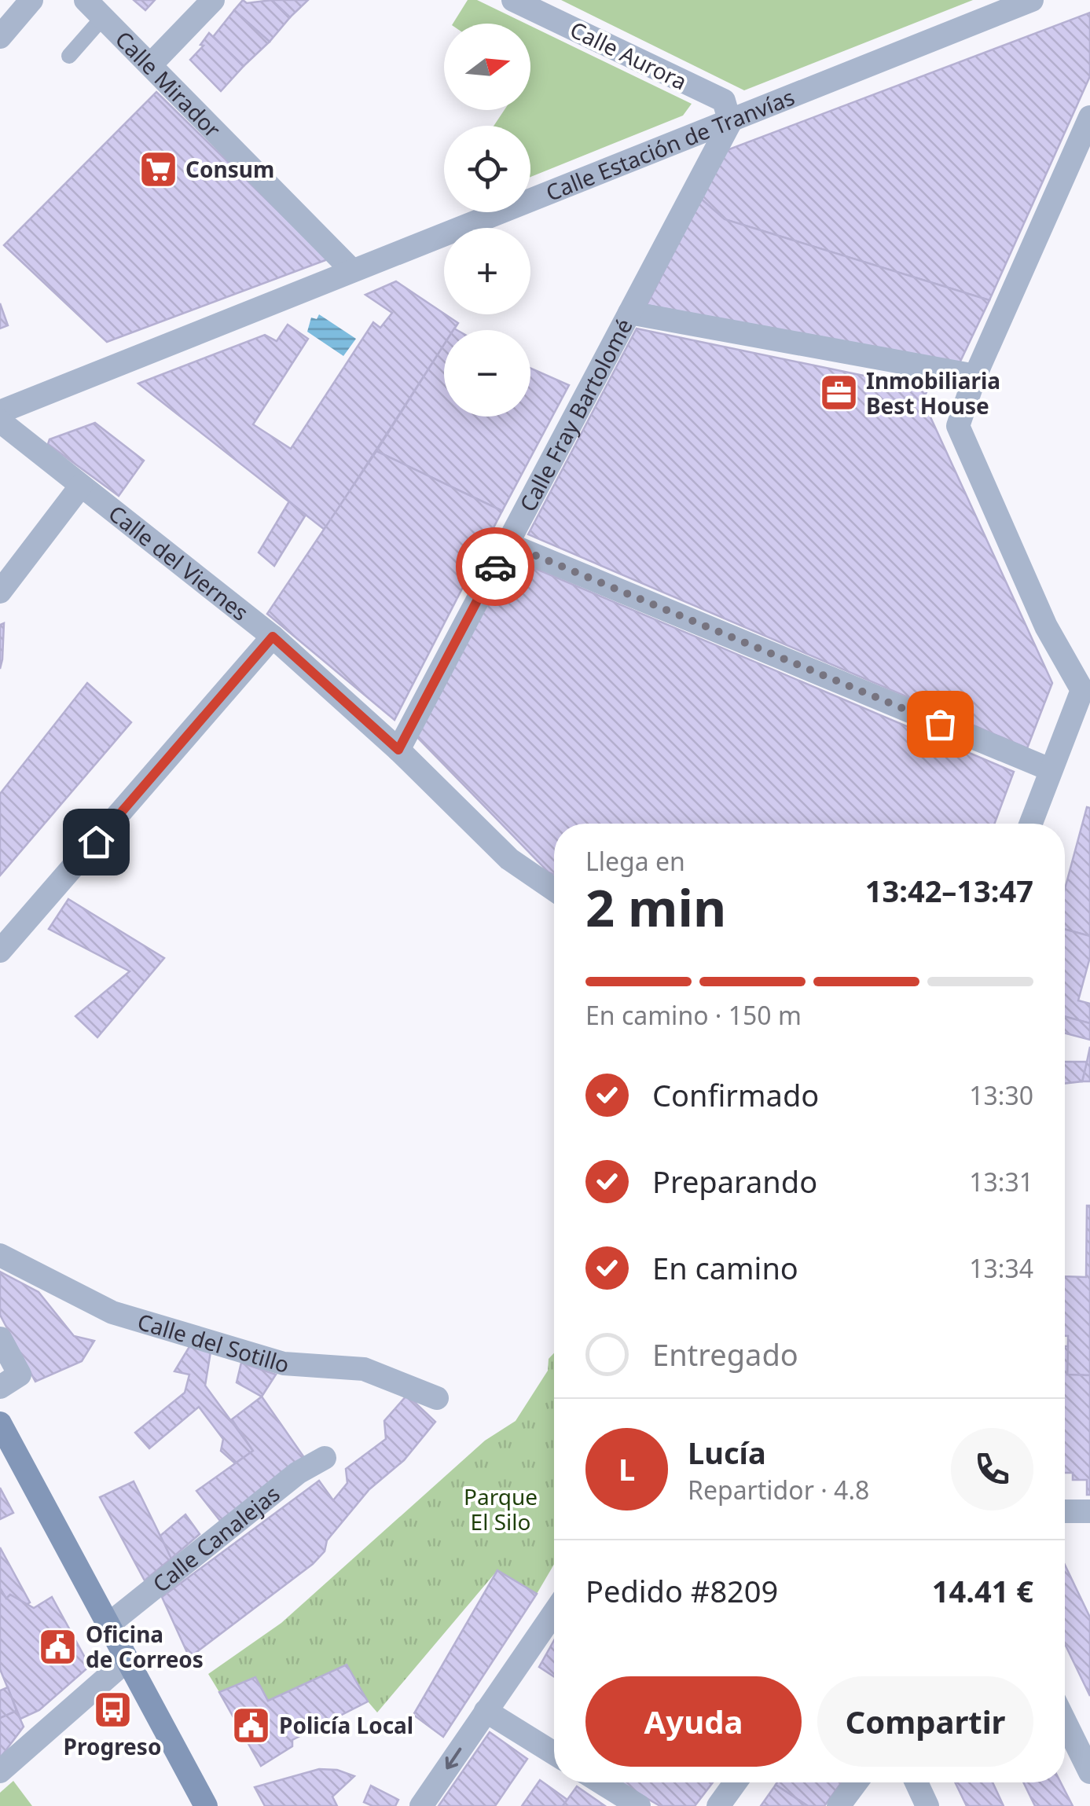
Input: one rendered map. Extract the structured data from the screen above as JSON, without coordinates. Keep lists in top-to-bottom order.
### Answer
{
  "streets": {
    "street": [
      "Calle Aurora",
      "Calle Mirador",
      "Calle Estación de Tranvías",
      "Calle Fray Bartolomé",
      "Calle del Viernes",
      "Calle del Sotillo",
      "Calle Canalejas"
    ]
  },
  "crossings": [
    ["Calle Aurora", "Calle Estación de Tranvías"],
    ["Calle Aurora", "Calle Fray Bartolomé"],
    ["Calle Mirador", "Calle Estación de Tranvías"],
    ["Calle Estación de Tranvías", "Calle Fray Bartolomé"],
    ["Calle Fray Bartolomé", "Calle del Viernes"]
  ],
  "parks": ["Parque El Silo"],
  "places": {
    "supermarket": ["Consum"],
    "office": ["Inmobiliaria Best House"],
    "public building": ["Oficina de Correos", "Policía Local"],
    "bus stop": ["Progreso"]
  },
  "north": "right",
  "page": {
    "map_buttons": ["+", "−"],
    "heading": ["2 min", "Llega en", "13:42–13:47"],
    "panel": [
      "Lucía",
      "Repartidor · 4.8",
      "Pedido #8209",
      "14.41 €"
    ],
    "bar": "En camino · 150 m",
    "list": [
      ["Confirmado", "13:30"],
      ["Preparando", "13:31"],
      ["En camino", "13:34"],
      "Entregado"
    ],
    "round": "L",
    "buttons": ["Ayuda", "Compartir"]
  }
}
